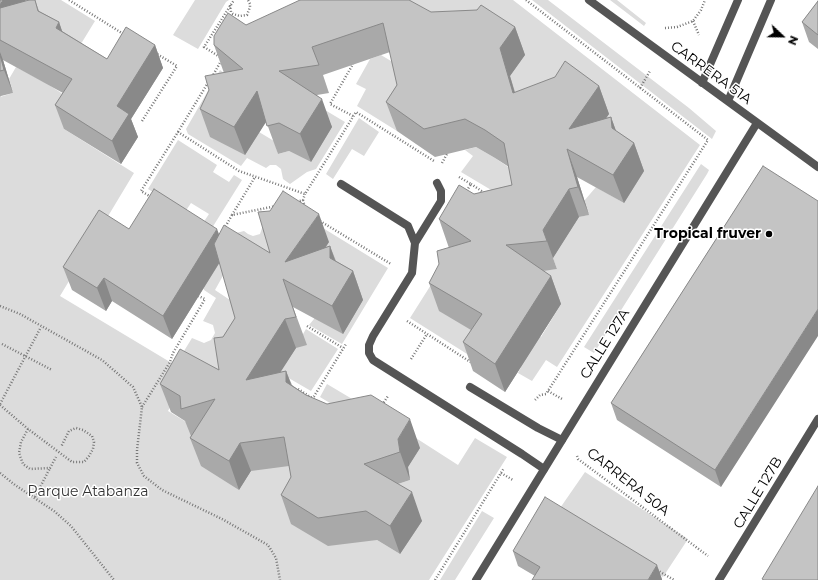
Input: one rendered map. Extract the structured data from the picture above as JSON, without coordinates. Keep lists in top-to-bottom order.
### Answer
{
  "streets": {
    "street": ["CARRERA 51A", "CALLE 127A", "CALLE 127B"],
    "path": ["CARRERA 50A"]
  },
  "crossings": [
    ["CARRERA 51A", "CALLE 127A"],
    ["CALLE 127A", "CARRERA 50A"],
    ["CARRERA 50A", "CALLE 127B"]
  ],
  "parks": ["Parque Atabanza"],
  "places": ["Tropical fruver"],
  "north": "right"
}
